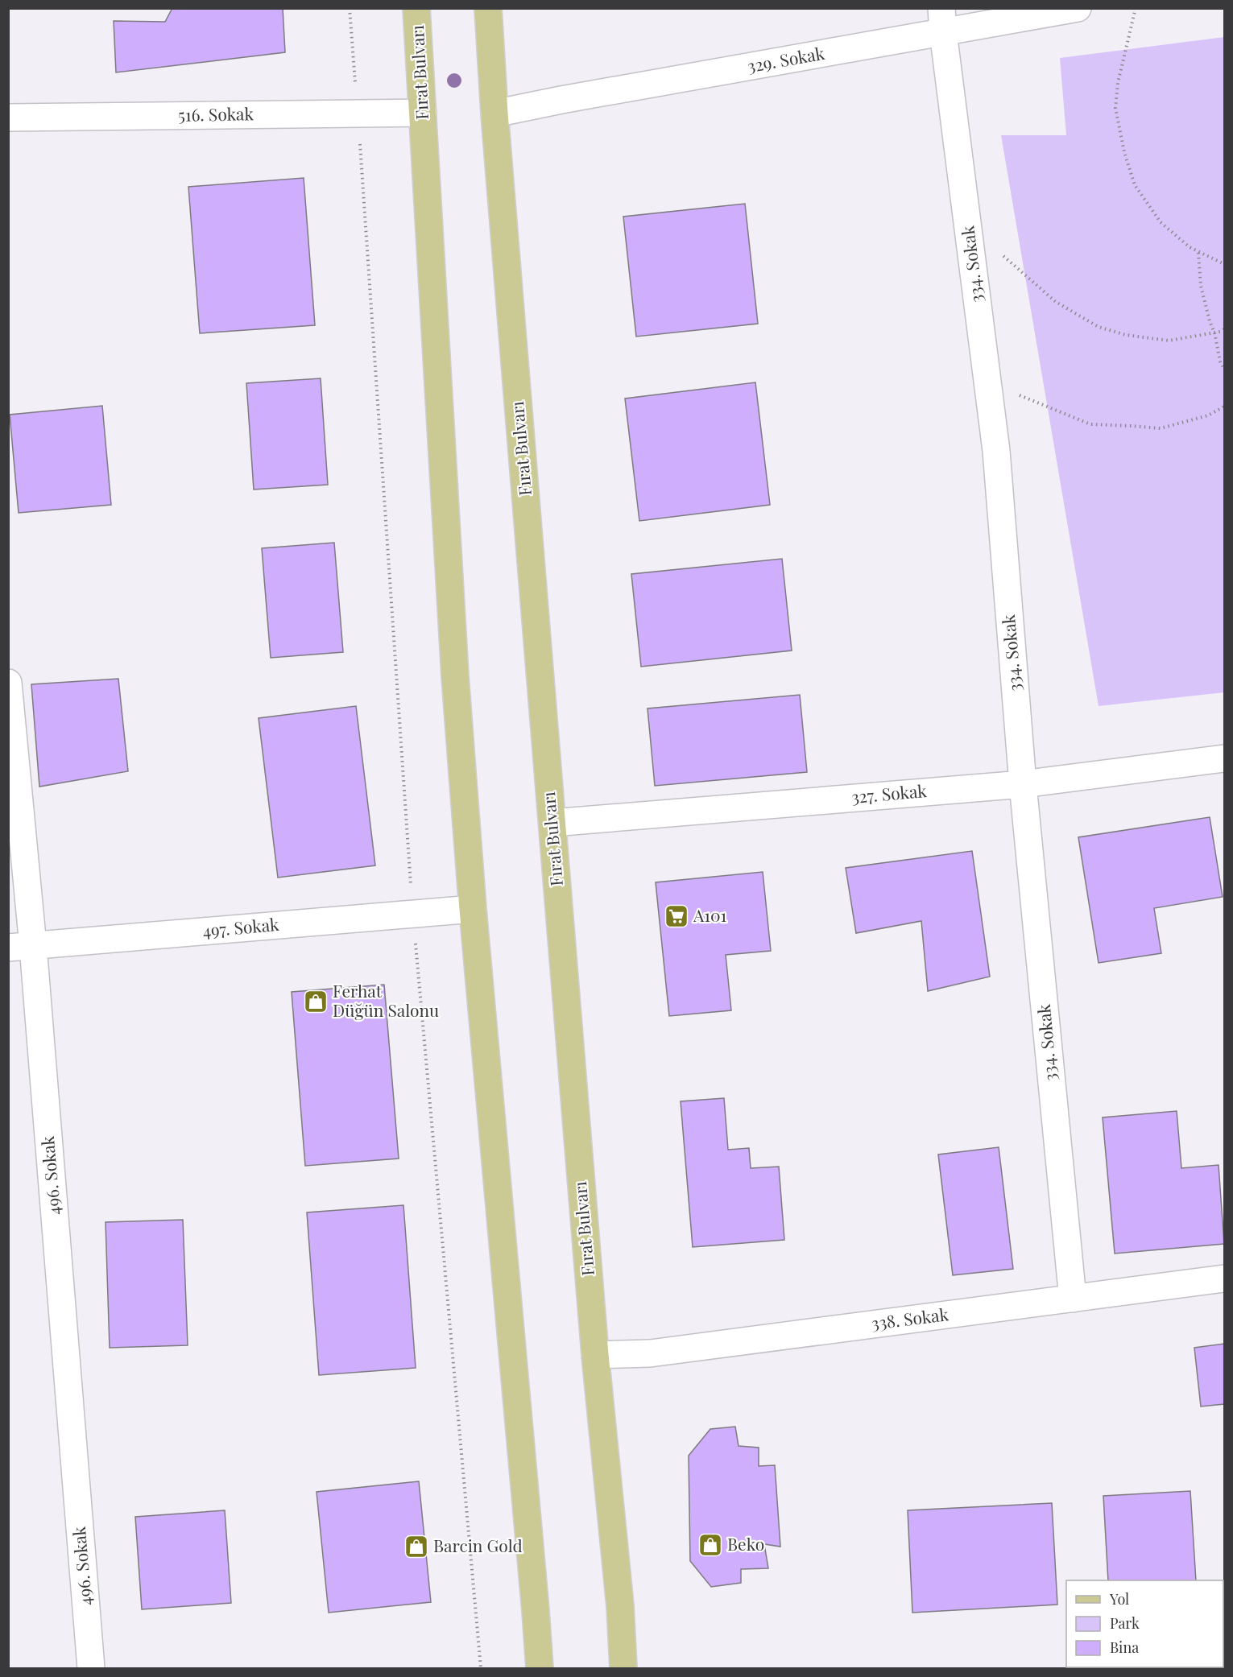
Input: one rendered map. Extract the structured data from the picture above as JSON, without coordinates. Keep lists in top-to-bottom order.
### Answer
{
  "streets": {
    "main road": ["Fırat Bulvarı"],
    "street": [
      "329. Sokak",
      "516. Sokak",
      "334. Sokak",
      "327. Sokak",
      "497. Sokak",
      "496. Sokak",
      "338. Sokak"
    ]
  },
  "crossings": [
    ["329. Sokak", "Fırat Bulvarı"],
    ["329. Sokak", "334. Sokak"],
    ["Fırat Bulvarı", "516. Sokak"],
    ["Fırat Bulvarı", "327. Sokak"],
    ["Fırat Bulvarı", "497. Sokak"],
    ["Fırat Bulvarı", "338. Sokak"],
    ["334. Sokak", "327. Sokak"],
    ["334. Sokak", "338. Sokak"],
    ["497. Sokak", "496. Sokak"]
  ],
  "places": {
    "supermarket": ["A101"],
    "shop": ["Ferhat Düğün Salonu", "Beko", "Barcin Gold"]
  },
  "legend": ["Yol", "Park", "Bina"]
}
